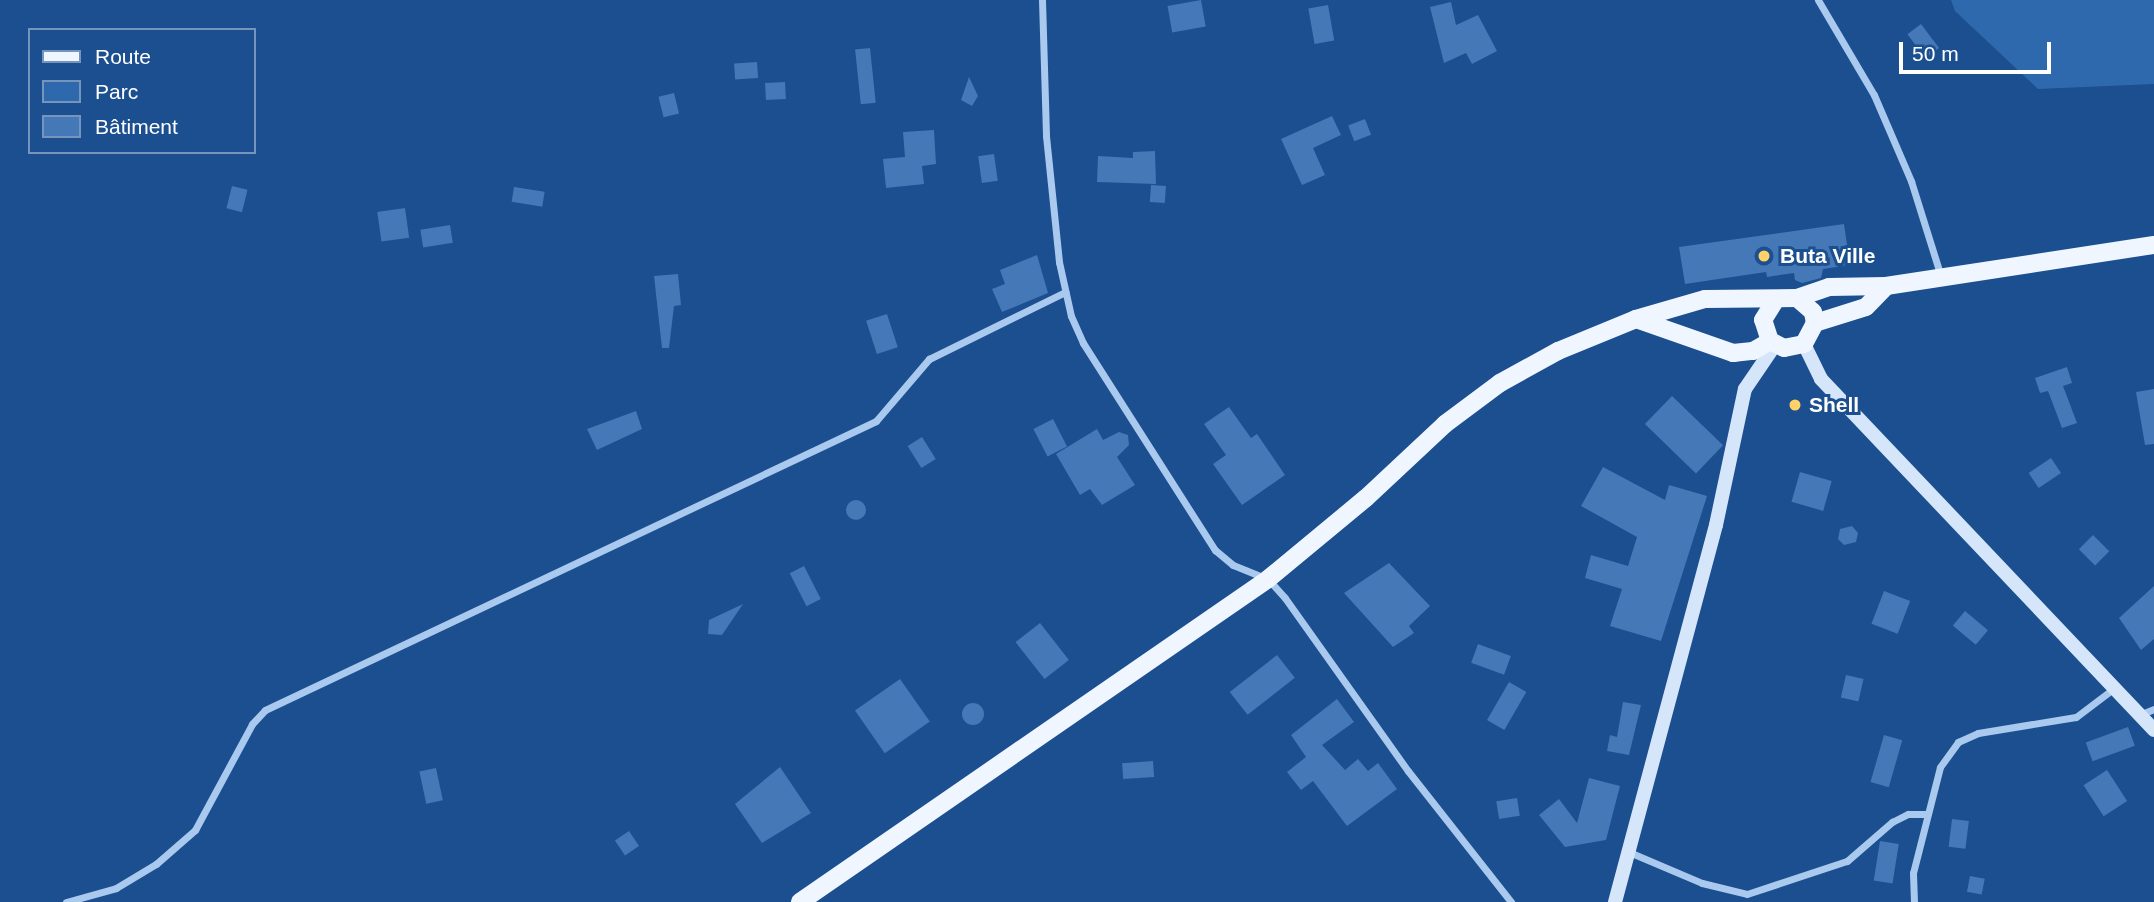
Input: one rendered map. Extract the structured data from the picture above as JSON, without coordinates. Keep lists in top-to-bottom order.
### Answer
{
  "places": ["Buta Ville", "Shell"],
  "legend": ["Route", "Parc", "Bâtiment"],
  "scale_bar": "50 m"
}
